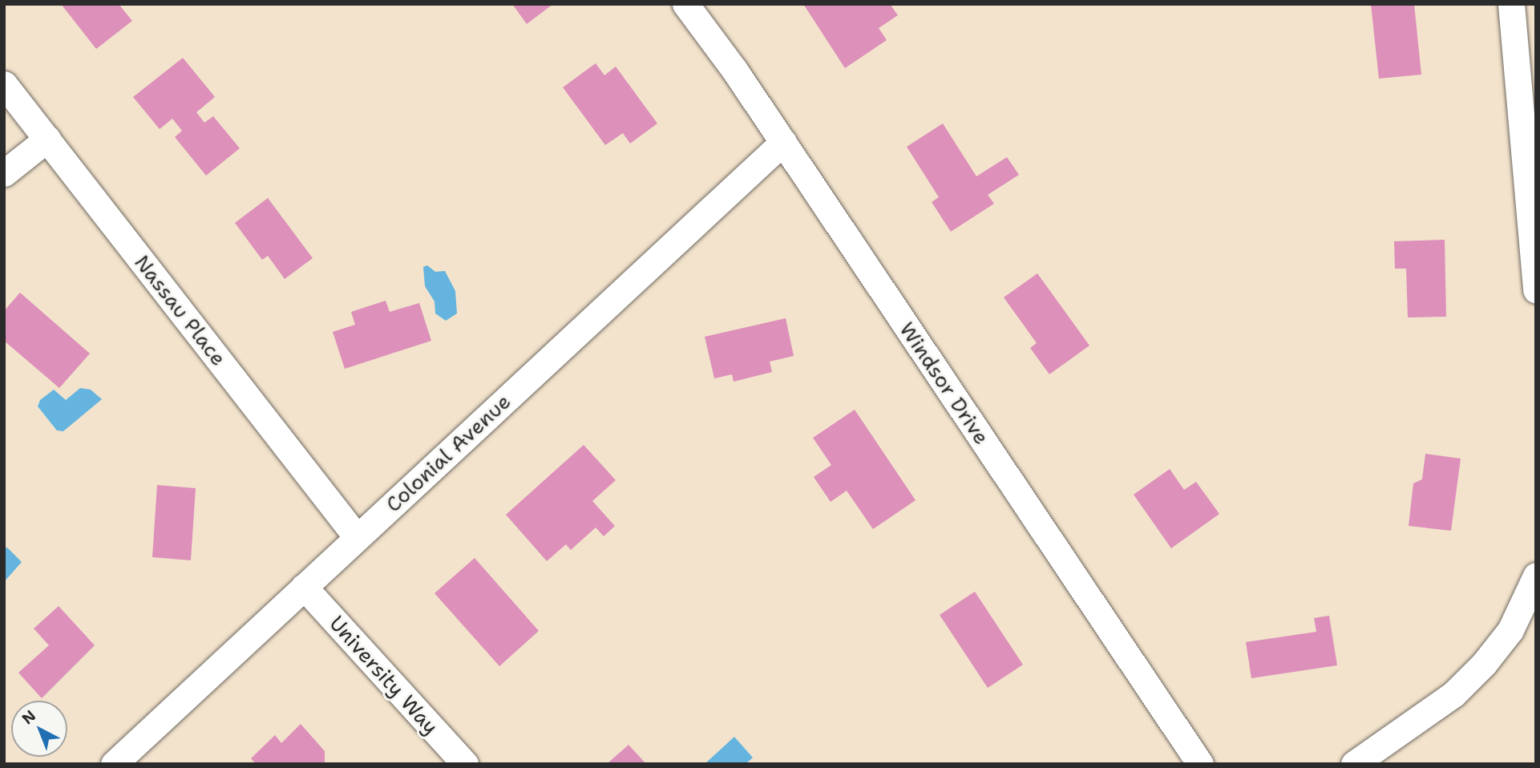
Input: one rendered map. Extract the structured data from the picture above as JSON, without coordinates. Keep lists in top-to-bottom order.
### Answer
{
  "streets": {
    "street": [
      "Nassau Place",
      "Windsor Drive",
      "Colonial Avenue",
      "University Way"
    ]
  },
  "crossings": [
    ["Nassau Place", "Colonial Avenue"],
    ["Windsor Drive", "Colonial Avenue"],
    ["Colonial Avenue", "University Way"]
  ],
  "north": "top left"
}
